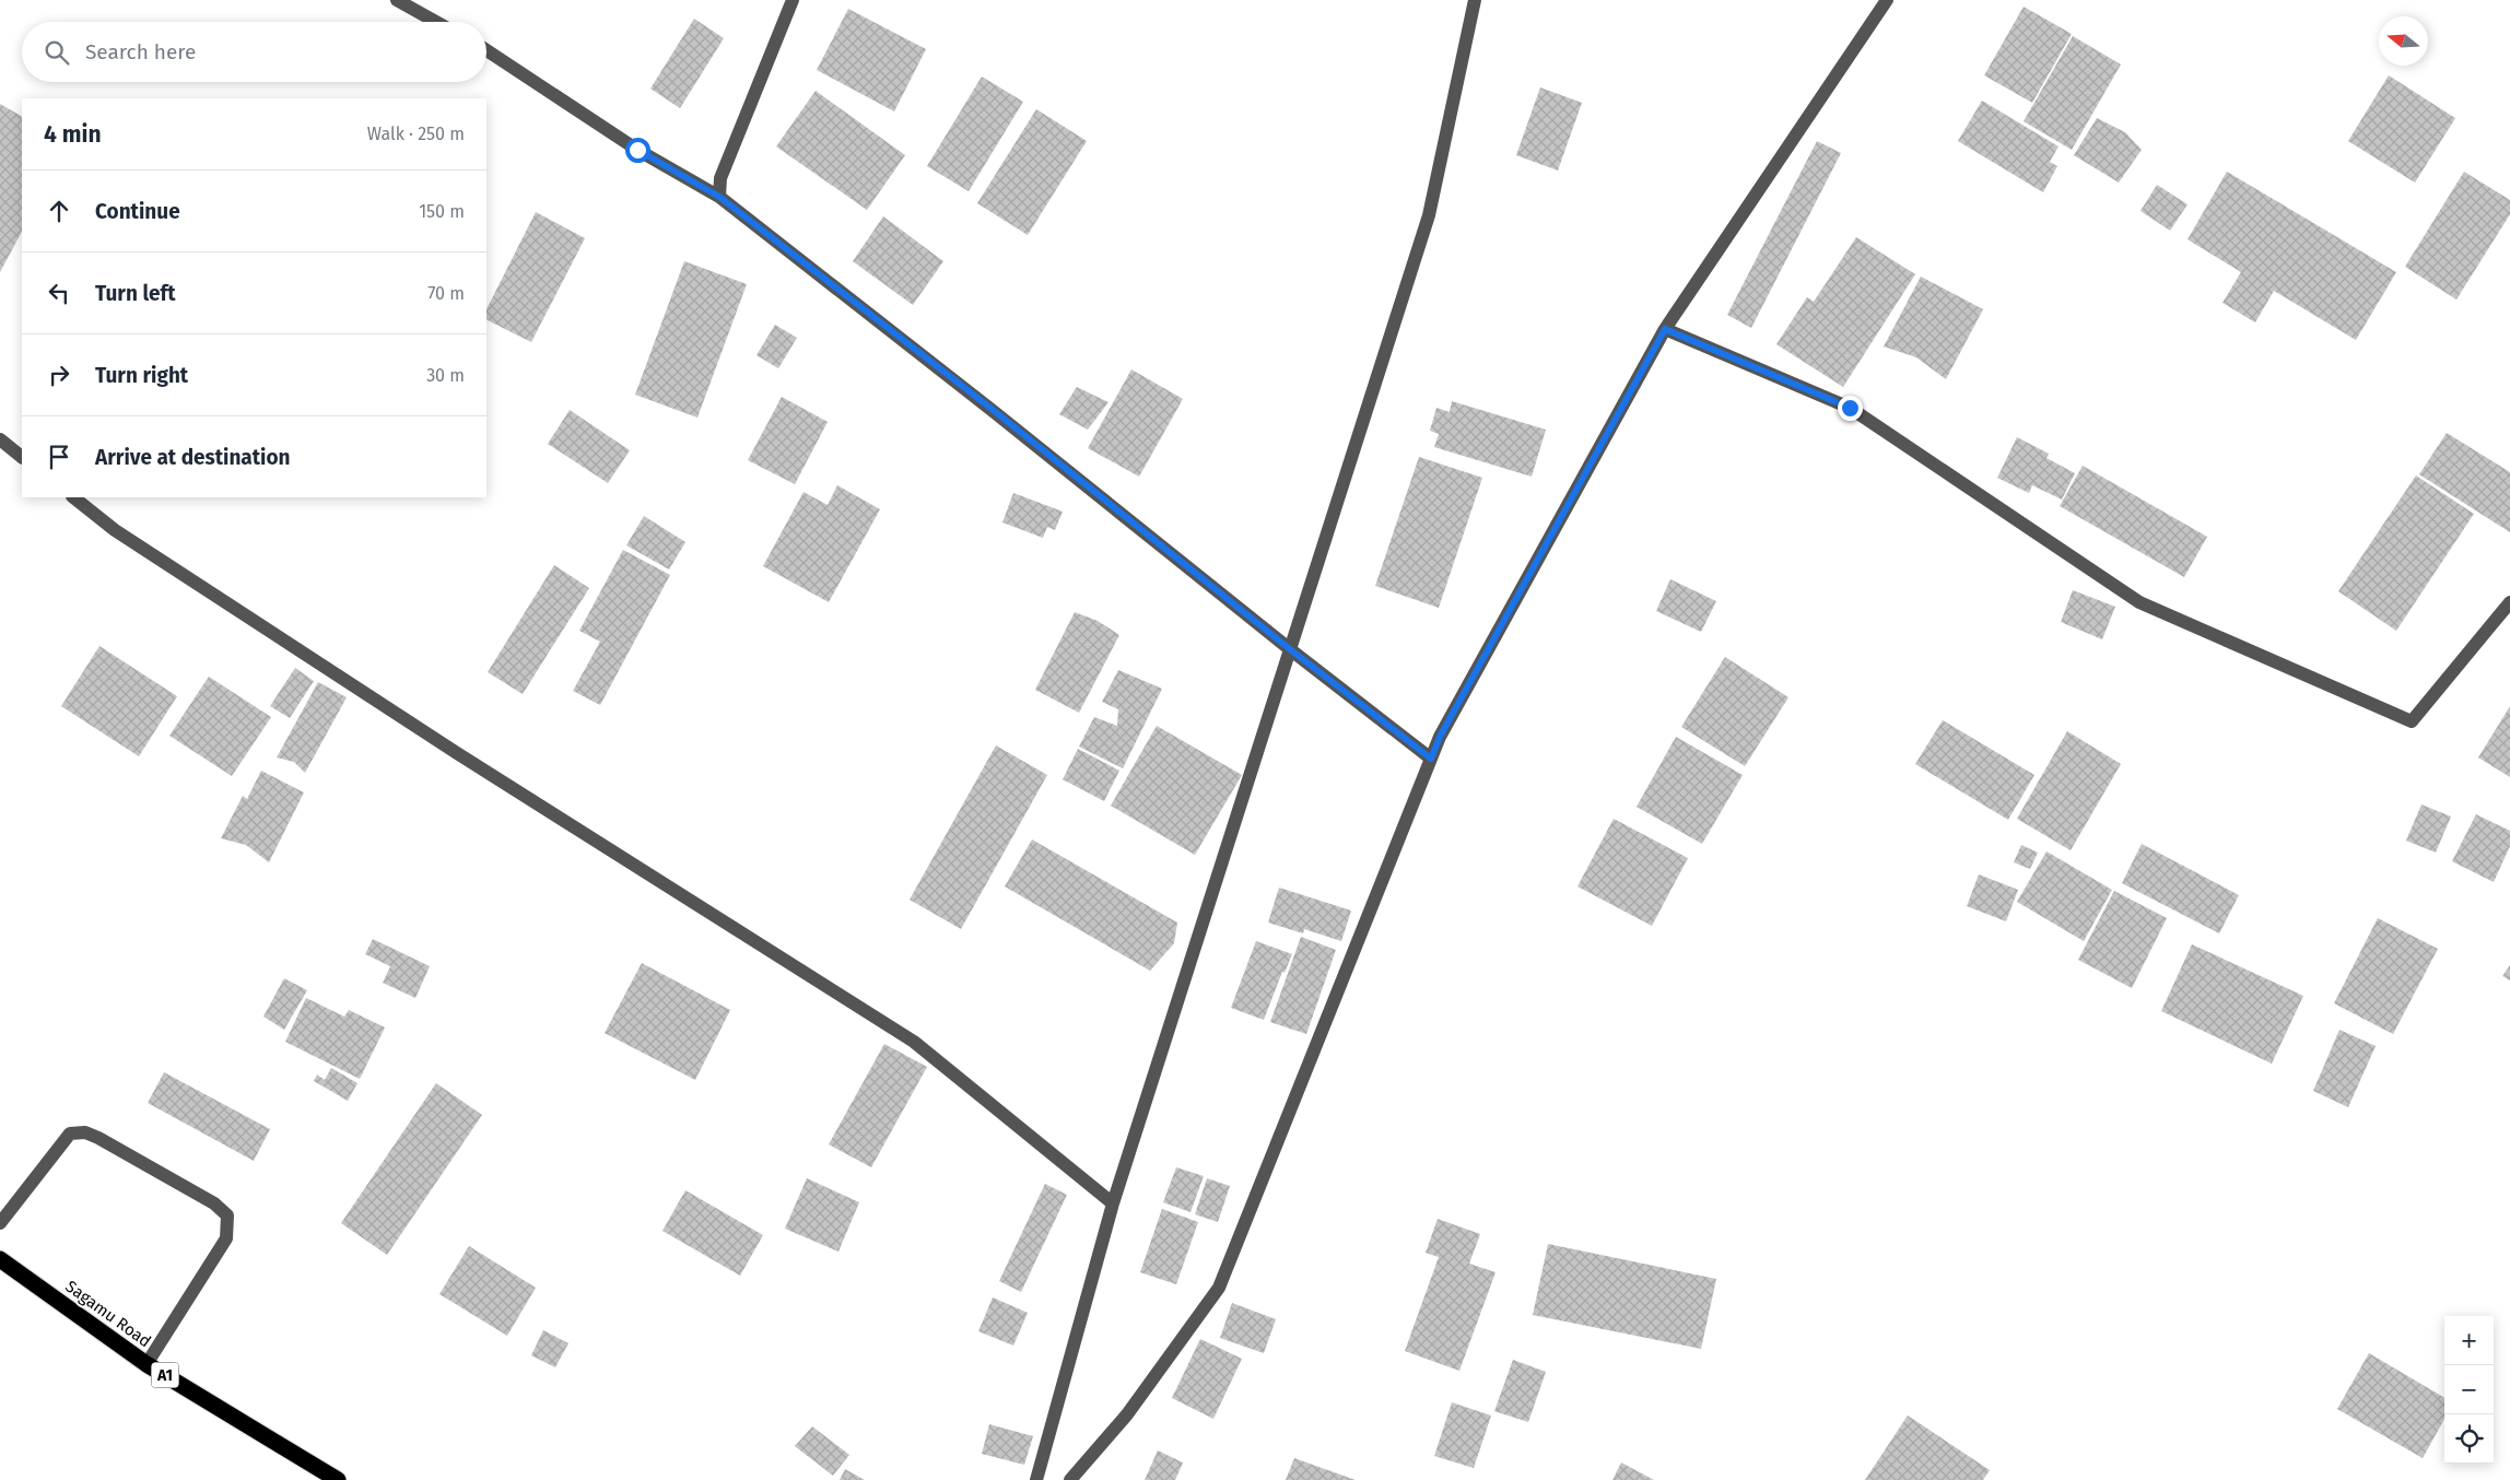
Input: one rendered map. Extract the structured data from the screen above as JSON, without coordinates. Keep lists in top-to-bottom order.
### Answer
{
  "streets": {
    "highway": ["Sagamu Road", "A1"]
  },
  "north": "left",
  "page": {
    "search": "Search here",
    "heading": ["4 min", "Walk · 250 m"],
    "list": [
      ["Continue", "150 m"],
      ["Turn left", "70 m"],
      ["Turn right", "30 m"],
      "Arrive at destination"
    ],
    "map_buttons": ["+", "−"]
  }
}
